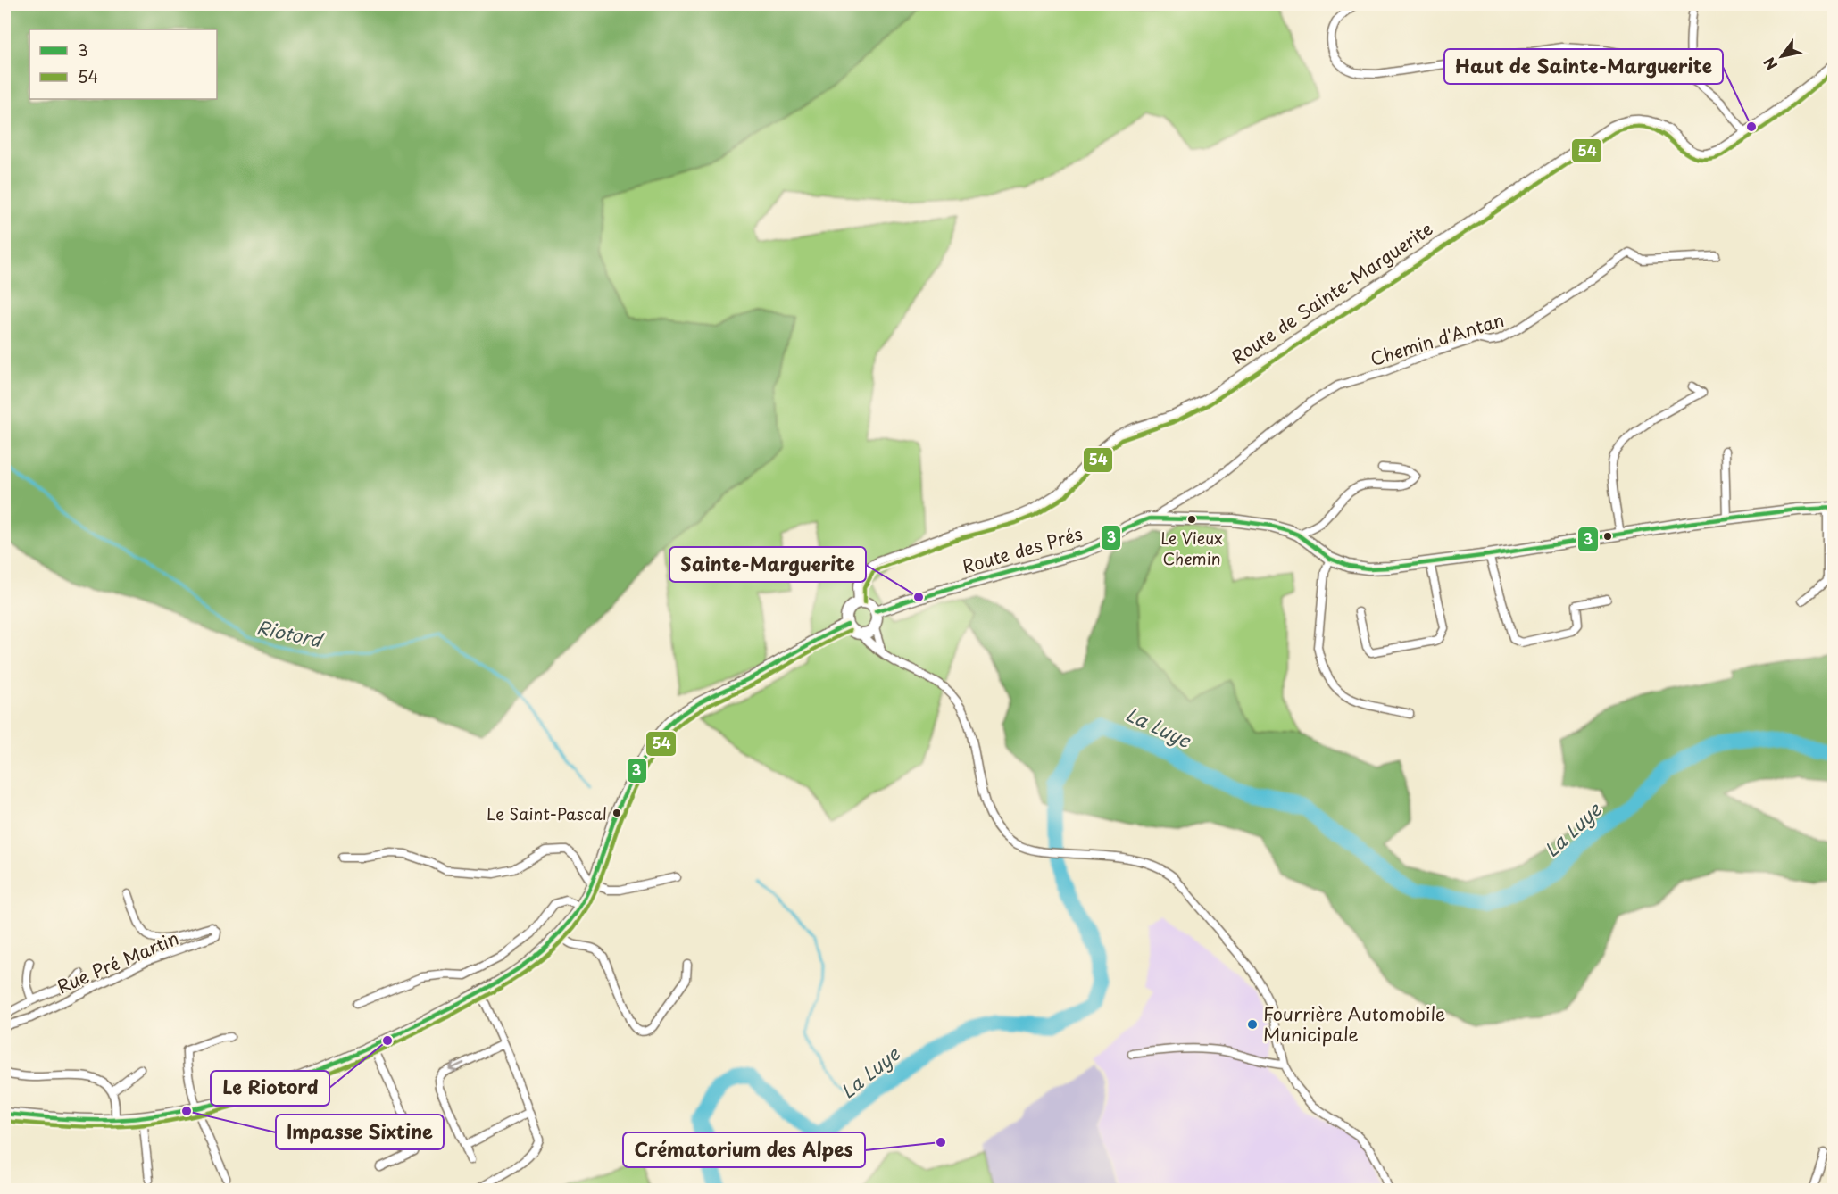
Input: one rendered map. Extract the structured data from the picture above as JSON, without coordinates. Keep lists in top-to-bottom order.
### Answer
{
  "streets": {
    "street": [
      "Route de Sainte-Marguerite",
      "Chemin d'Antan",
      "Route des Prés",
      "Rue Pré Martin"
    ]
  },
  "crossings": [
    ["Route de Sainte-Marguerite", "Route des Prés"],
    ["Chemin d'Antan", "Route des Prés"]
  ],
  "water": ["Riotord", "La Luye"],
  "places": [
    "Haut de Sainte-Marguerite",
    "Le Vieux Chemin",
    "Sainte-Marguerite",
    "Le Saint-Pascal",
    "Fourrière Automobile Municipale",
    "Le Riotord",
    "Impasse Sixtine",
    "Crématorium des Alpes"
  ],
  "lines": ["transit line 54", "transit line 3"],
  "legend": ["3", "54"],
  "north": "bottom left"
}
